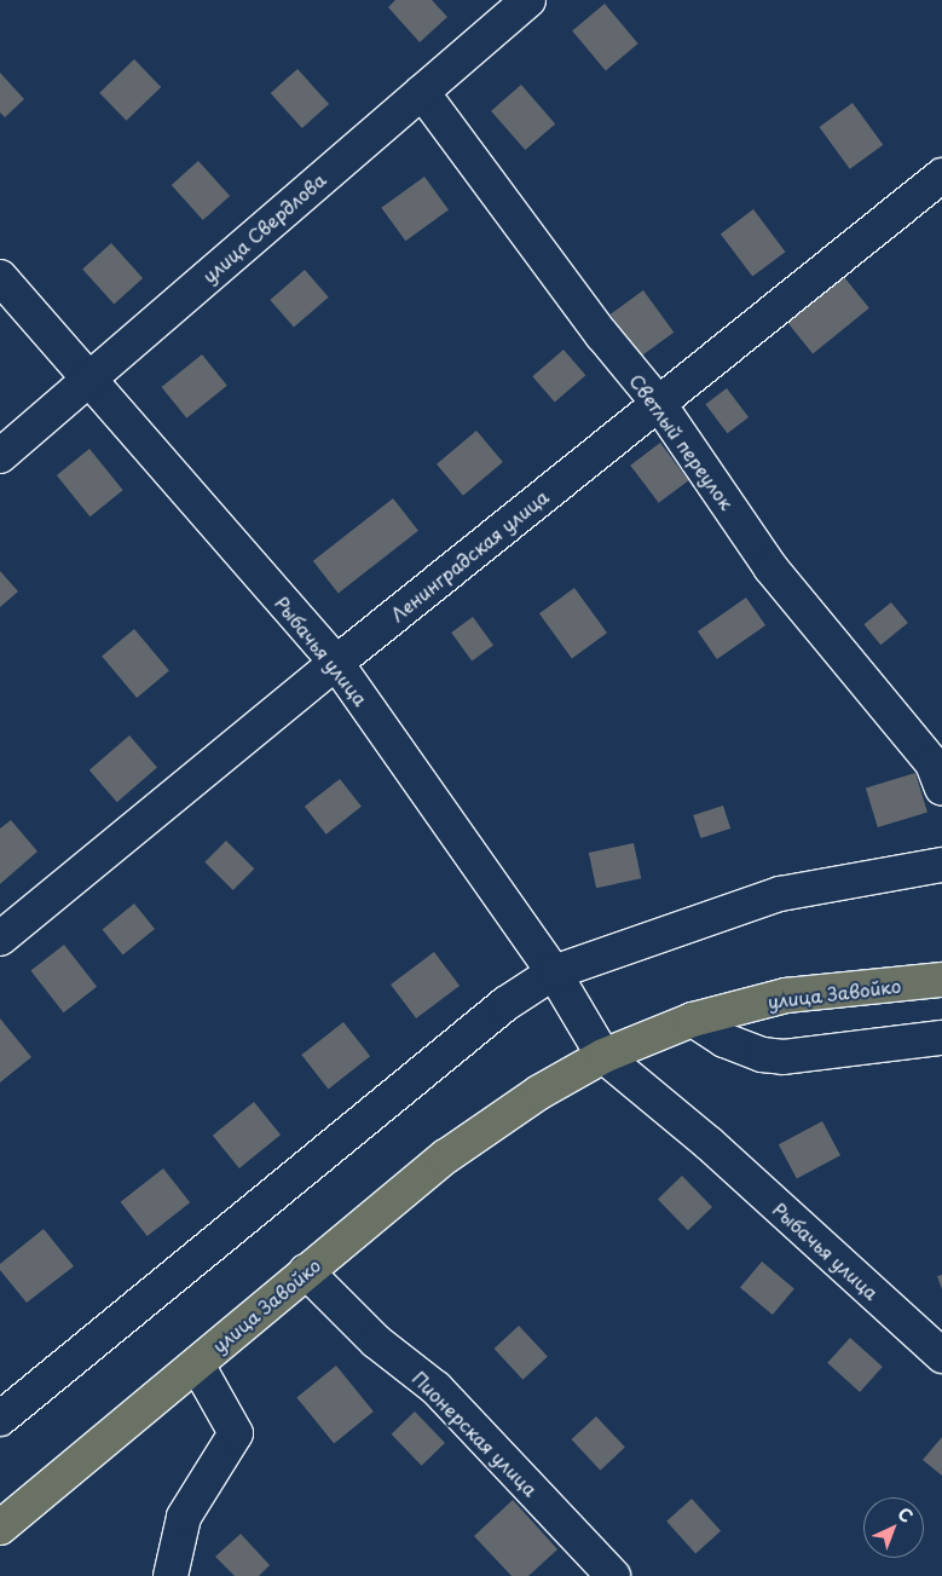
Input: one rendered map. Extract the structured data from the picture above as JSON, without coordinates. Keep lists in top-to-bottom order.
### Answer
{
  "streets": {
    "main road": ["улица Завойко"],
    "street": [
      "улица Свердлова",
      "Светлый переулок",
      "Ленинградская улица",
      "Рыбачья улица",
      "Пионерская улица"
    ]
  },
  "crossings": [
    ["улица Свердлова", "Светлый переулок"],
    ["улица Свердлова", "Рыбачья улица"],
    ["Светлый переулок", "Ленинградская улица"],
    ["Ленинградская улица", "Рыбачья улица"],
    ["Рыбачья улица", "улица Завойко"],
    ["улица Завойко", "Пионерская улица"]
  ],
  "north": "top right"
}
